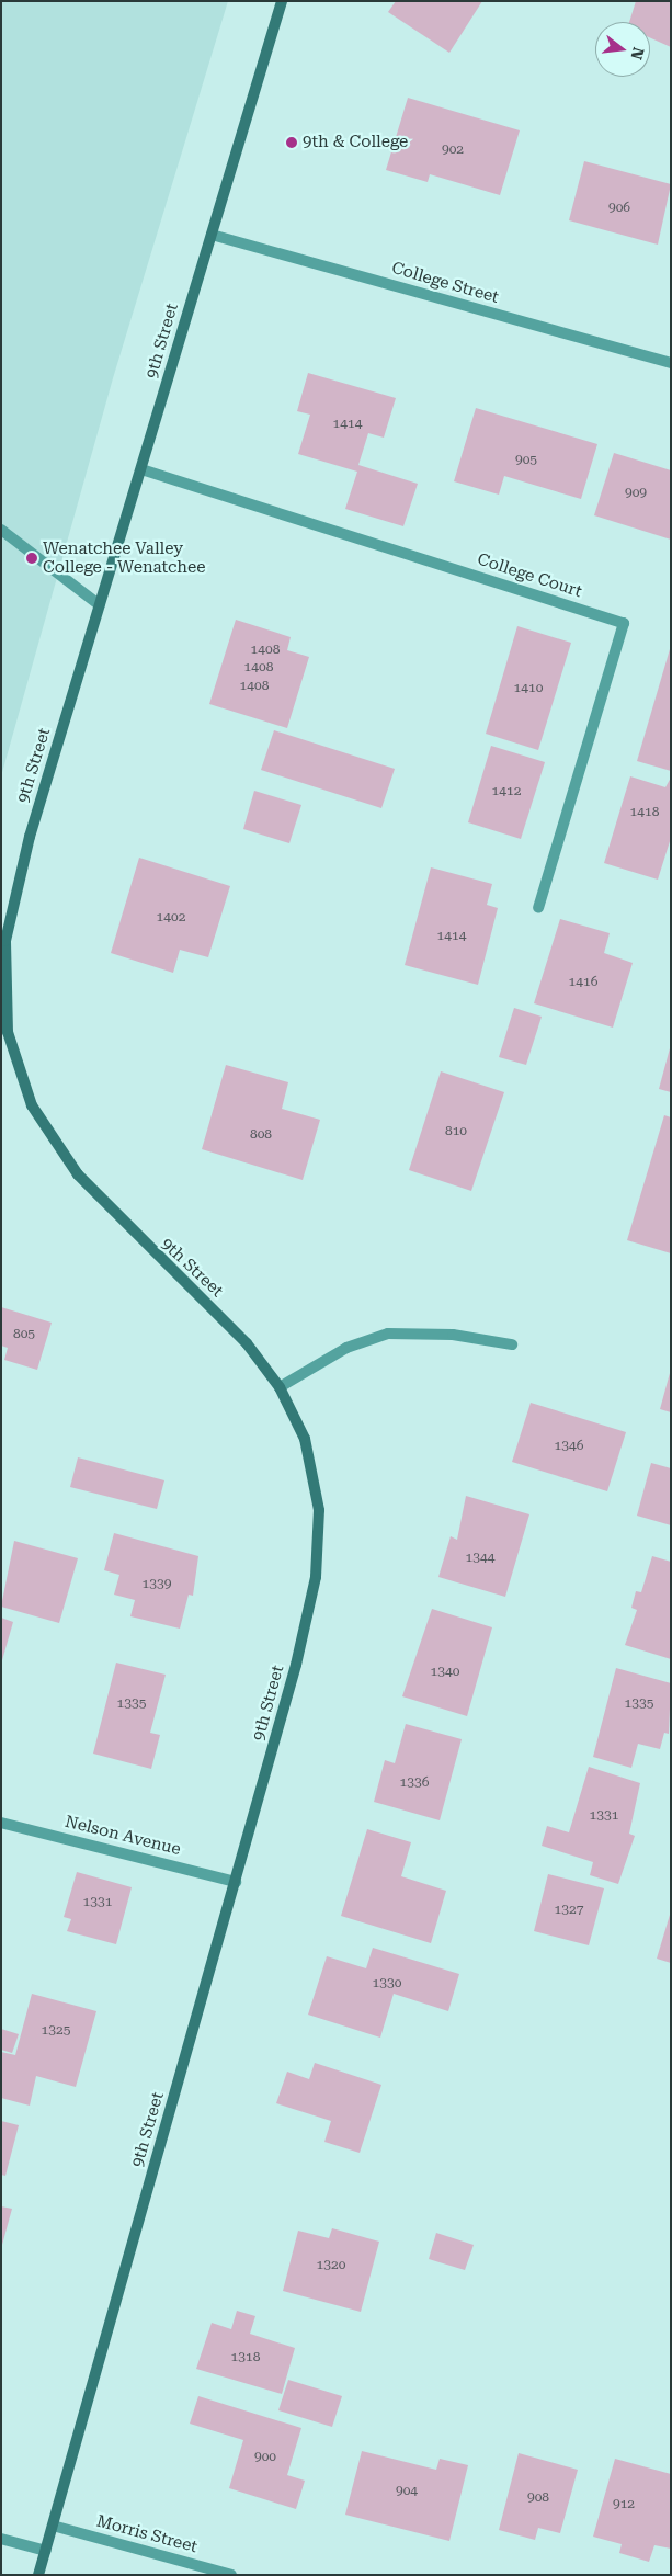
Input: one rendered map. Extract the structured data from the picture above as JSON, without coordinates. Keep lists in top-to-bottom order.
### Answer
{
  "streets": {
    "street": [
      "College Street",
      "9th Street",
      "College Court",
      "Nelson Avenue",
      "Morris Street"
    ]
  },
  "crossings": [
    ["College Street", "9th Street"],
    ["9th Street", "College Court"],
    ["9th Street", "Nelson Avenue"],
    ["9th Street", "Morris Street"]
  ],
  "places": ["9th & College", "Wenatchee Valley College - Wenatchee"],
  "house_numbers": [
    "902",
    "906",
    "1414",
    "905",
    "909",
    "1408",
    "1408",
    "1408",
    "1410",
    "1412",
    "1418",
    "1402",
    "1414",
    "1416",
    "810",
    "808",
    "805",
    "1346",
    "1344",
    "1339",
    "1340",
    "1335",
    "1335",
    "1336",
    "1331",
    "1331",
    "1327",
    "1330",
    "1325",
    "1320",
    "1318",
    "900",
    "904",
    "908",
    "912"
  ],
  "north": "right"
}
